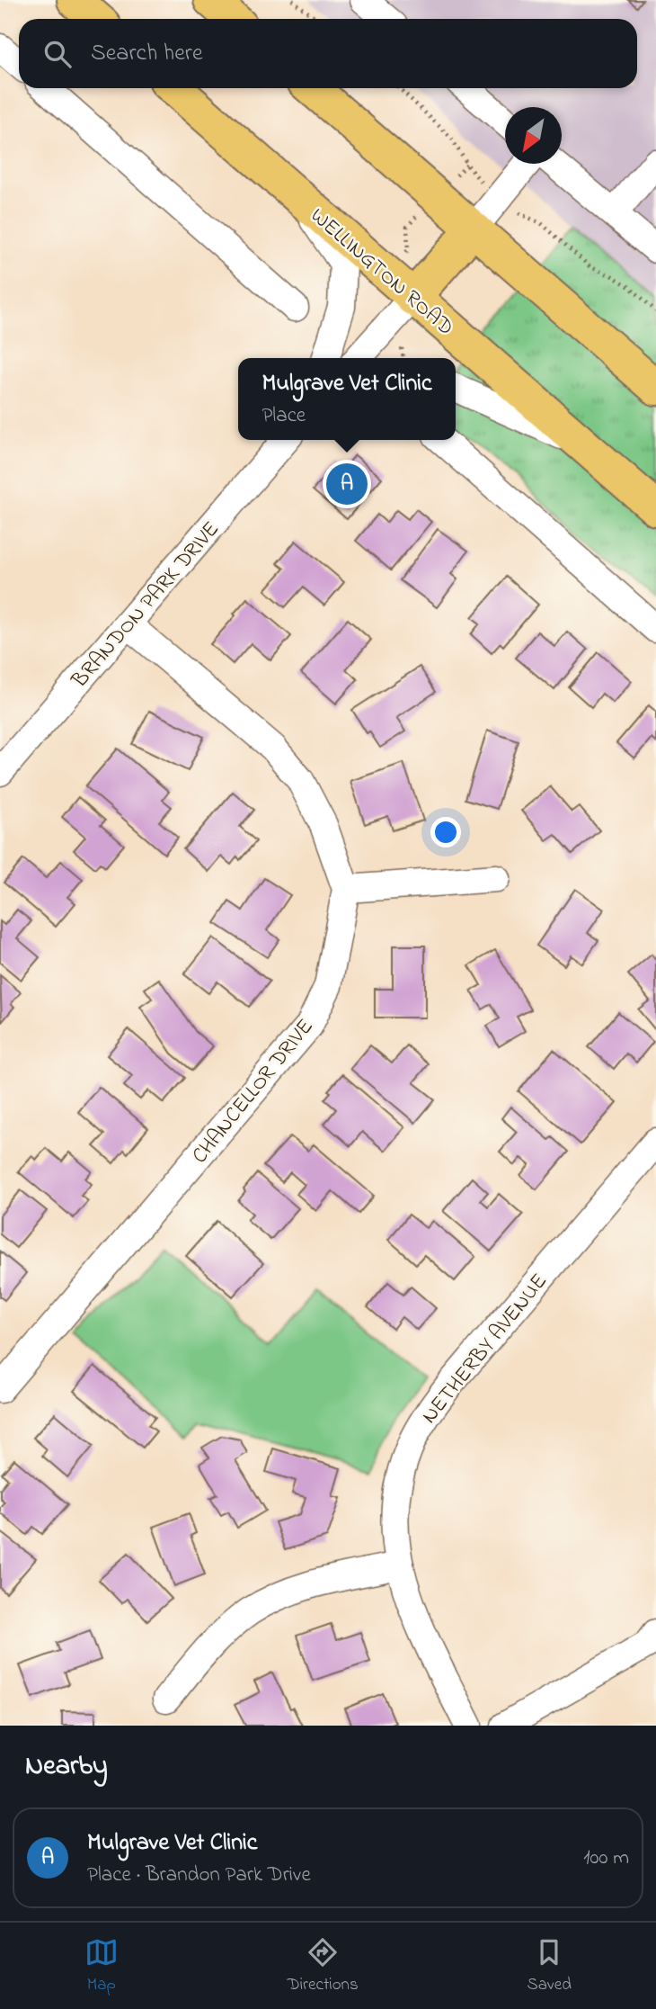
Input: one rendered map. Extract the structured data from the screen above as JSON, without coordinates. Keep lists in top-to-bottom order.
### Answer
{
  "streets": {
    "highway": ["WELLINGTON ROAD"],
    "street": ["BRANDON PARK DRIVE", "CHANCELLOR DRIVE", "NETHERBY AVENUE"]
  },
  "crossings": [
    ["BRANDON PARK DRIVE", "CHANCELLOR DRIVE"]
  ],
  "north": "bottom left",
  "page": {
    "search": "Search here",
    "popup": ["Mulgrave Vet Clinic", "Place"],
    "pins": "A",
    "heading": "Nearby",
    "list": [
      {
        "mark": "A",
        "name": "Mulgrave Vet Clinic",
        "note": "Place · Brandon Park Drive",
        "value": "100 m"
      }
    ],
    "nav": ["Map", "Directions", "Saved"]
  }
}
